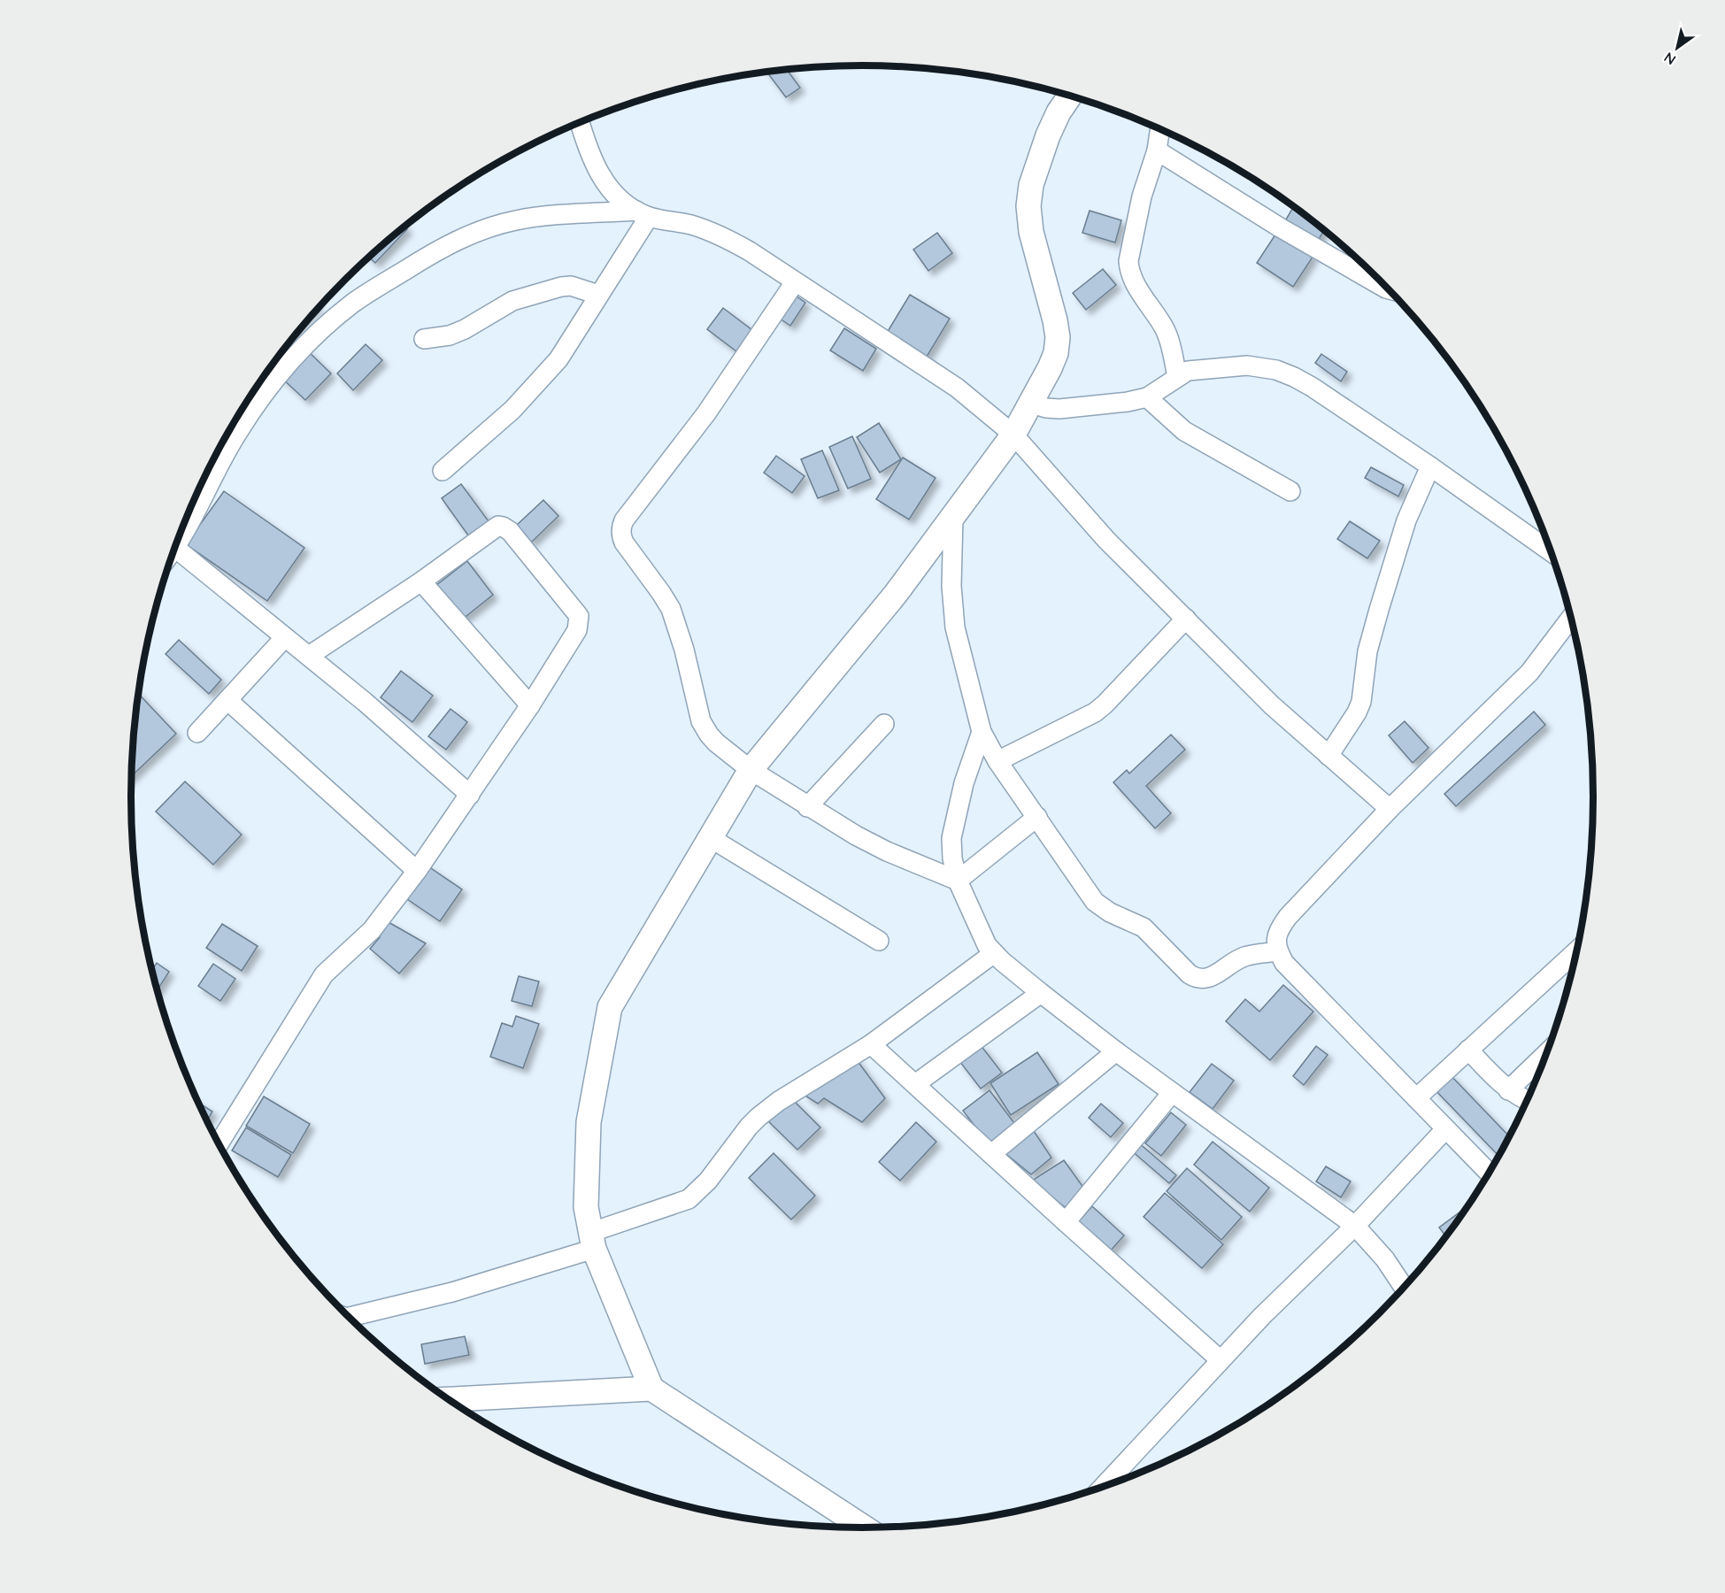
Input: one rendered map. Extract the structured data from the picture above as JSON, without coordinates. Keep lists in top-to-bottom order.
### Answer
{
  "north": "bottom left"
}
